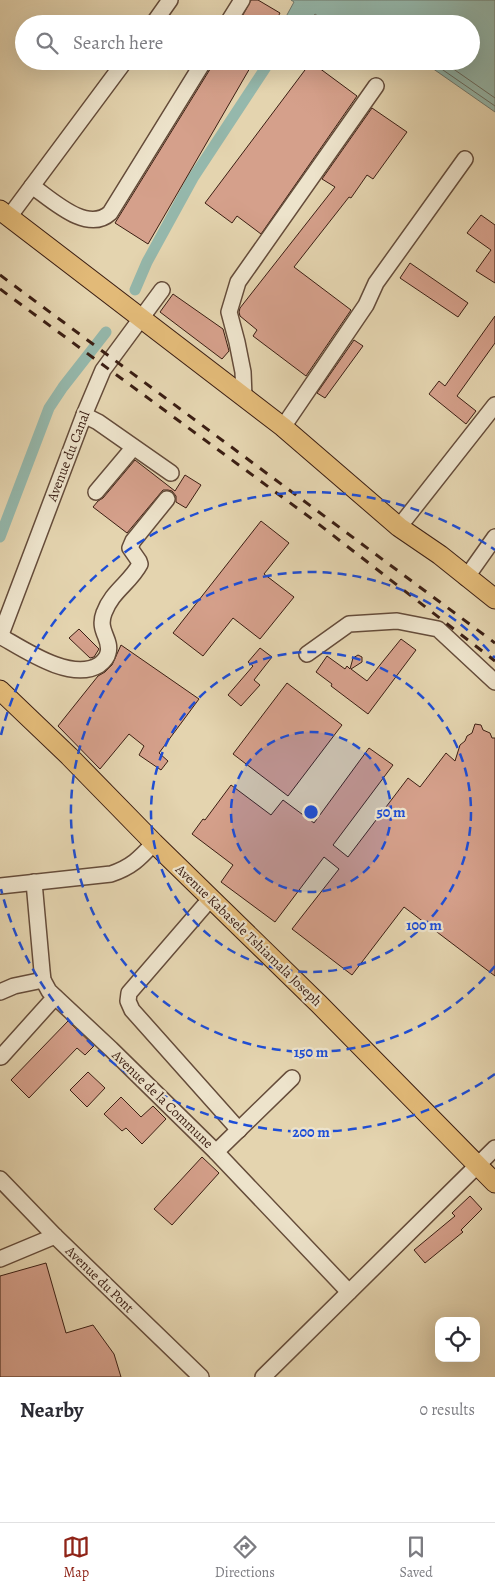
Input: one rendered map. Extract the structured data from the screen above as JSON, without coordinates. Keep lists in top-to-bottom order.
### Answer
{
  "streets": {
    "main road": ["Avenue Kabasele Tshiamala Joseph"],
    "street": ["Avenue du Canal", "Avenue de la Commune", "Avenue du Pont"]
  },
  "page": {
    "search": "Search here",
    "heading": ["Nearby", "0 results"],
    "nav": ["Map", "Directions", "Saved"]
  },
  "rings": [
    "50 m",
    "100 m",
    "150 m",
    "200 m"
  ]
}
